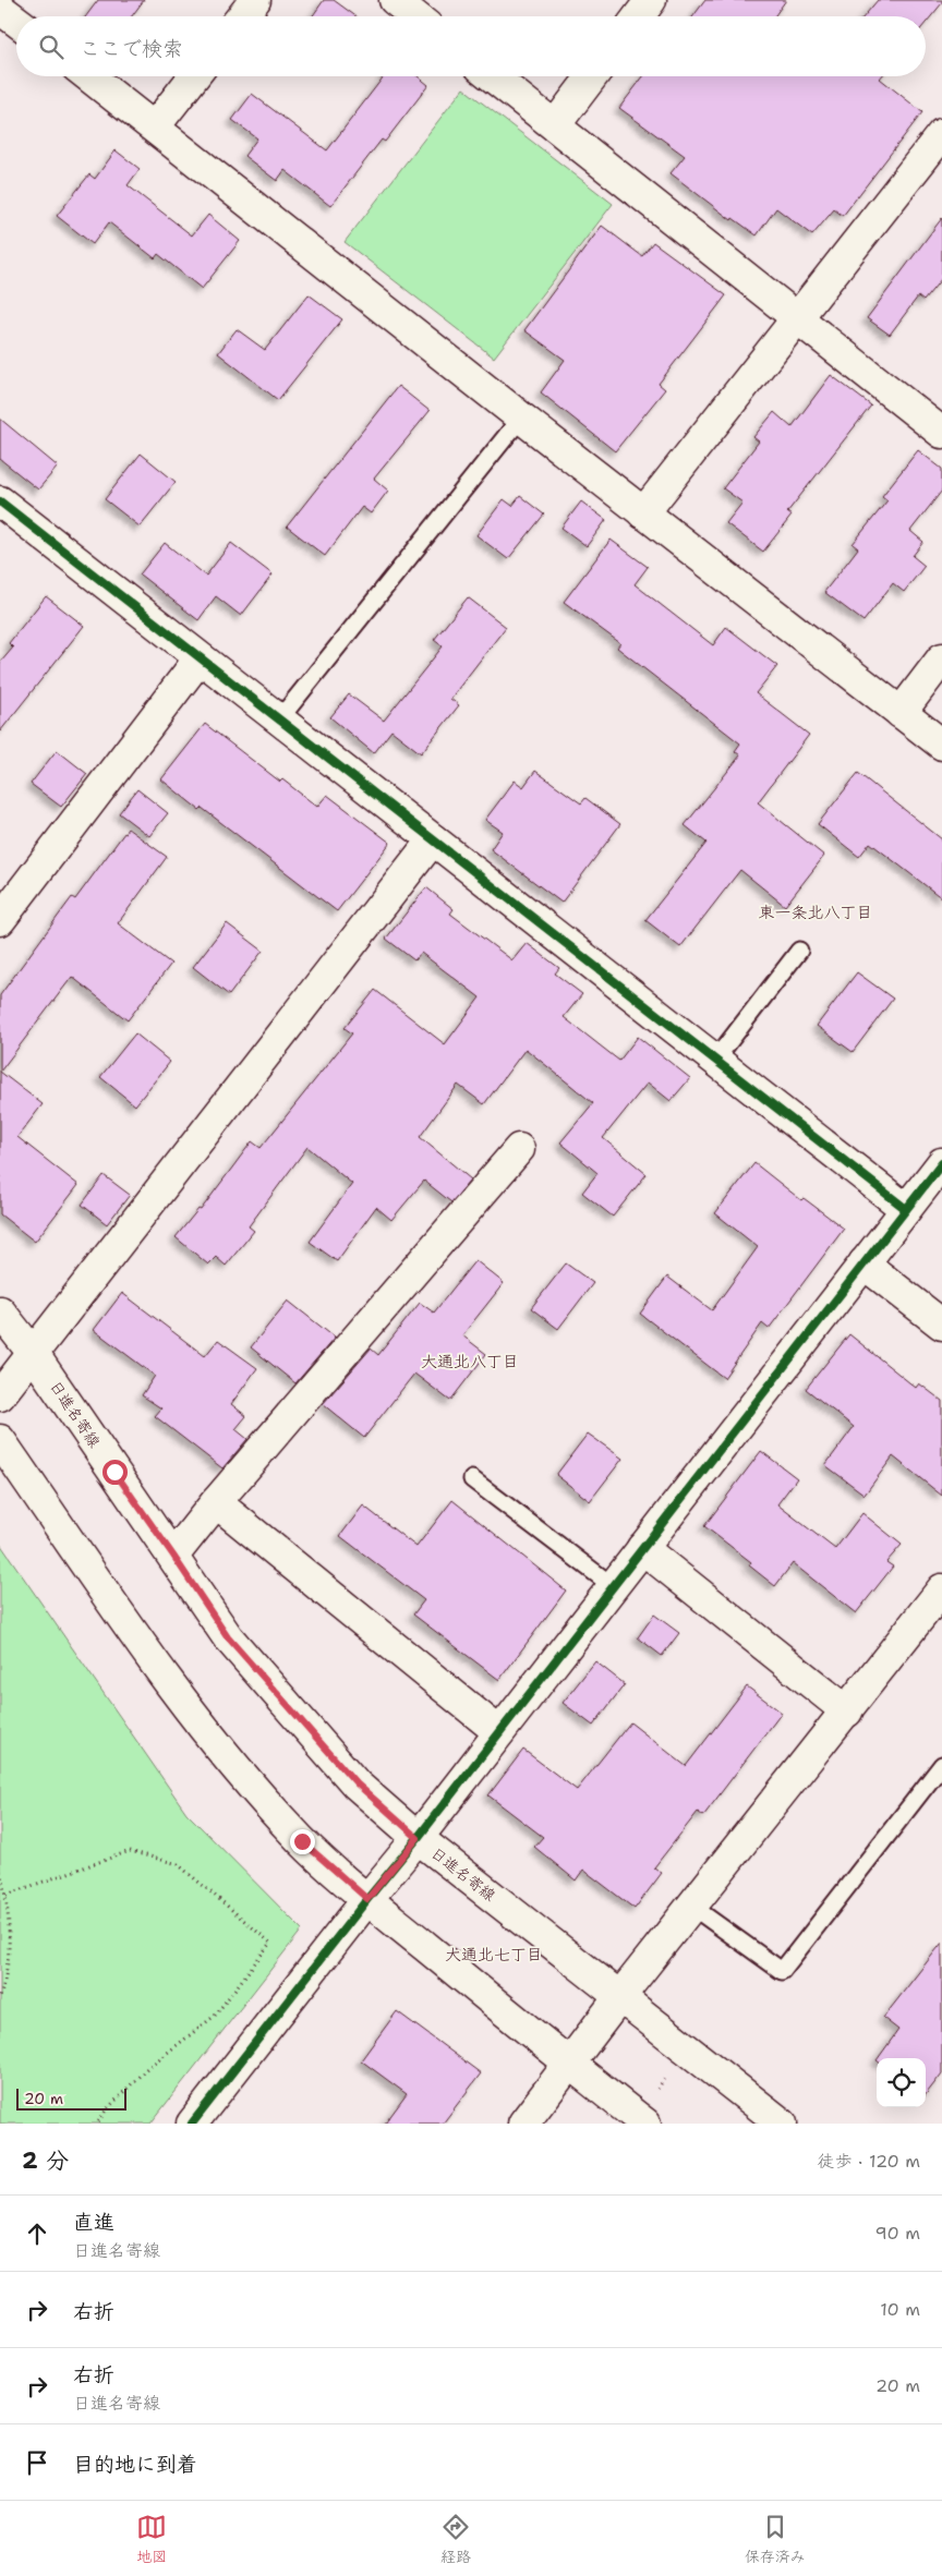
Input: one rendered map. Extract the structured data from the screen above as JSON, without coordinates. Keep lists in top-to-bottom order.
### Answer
{
  "streets": {
    "street": ["日進名寄線"]
  },
  "districts": ["東一条北八丁目", "大通北八丁目", "大通北七丁目"],
  "scale_bar": "20 m",
  "page": {
    "search": "ここで検索",
    "scale": "20 m",
    "heading": ["2 分", "徒歩 · 120 m"],
    "list": [
      ["直進", "日進名寄線", "90 m"],
      ["右折", "10 m"],
      ["右折", "日進名寄線", "20 m"],
      "目的地に到着"
    ],
    "nav": ["地図", "経路", "保存済み"]
  }
}
